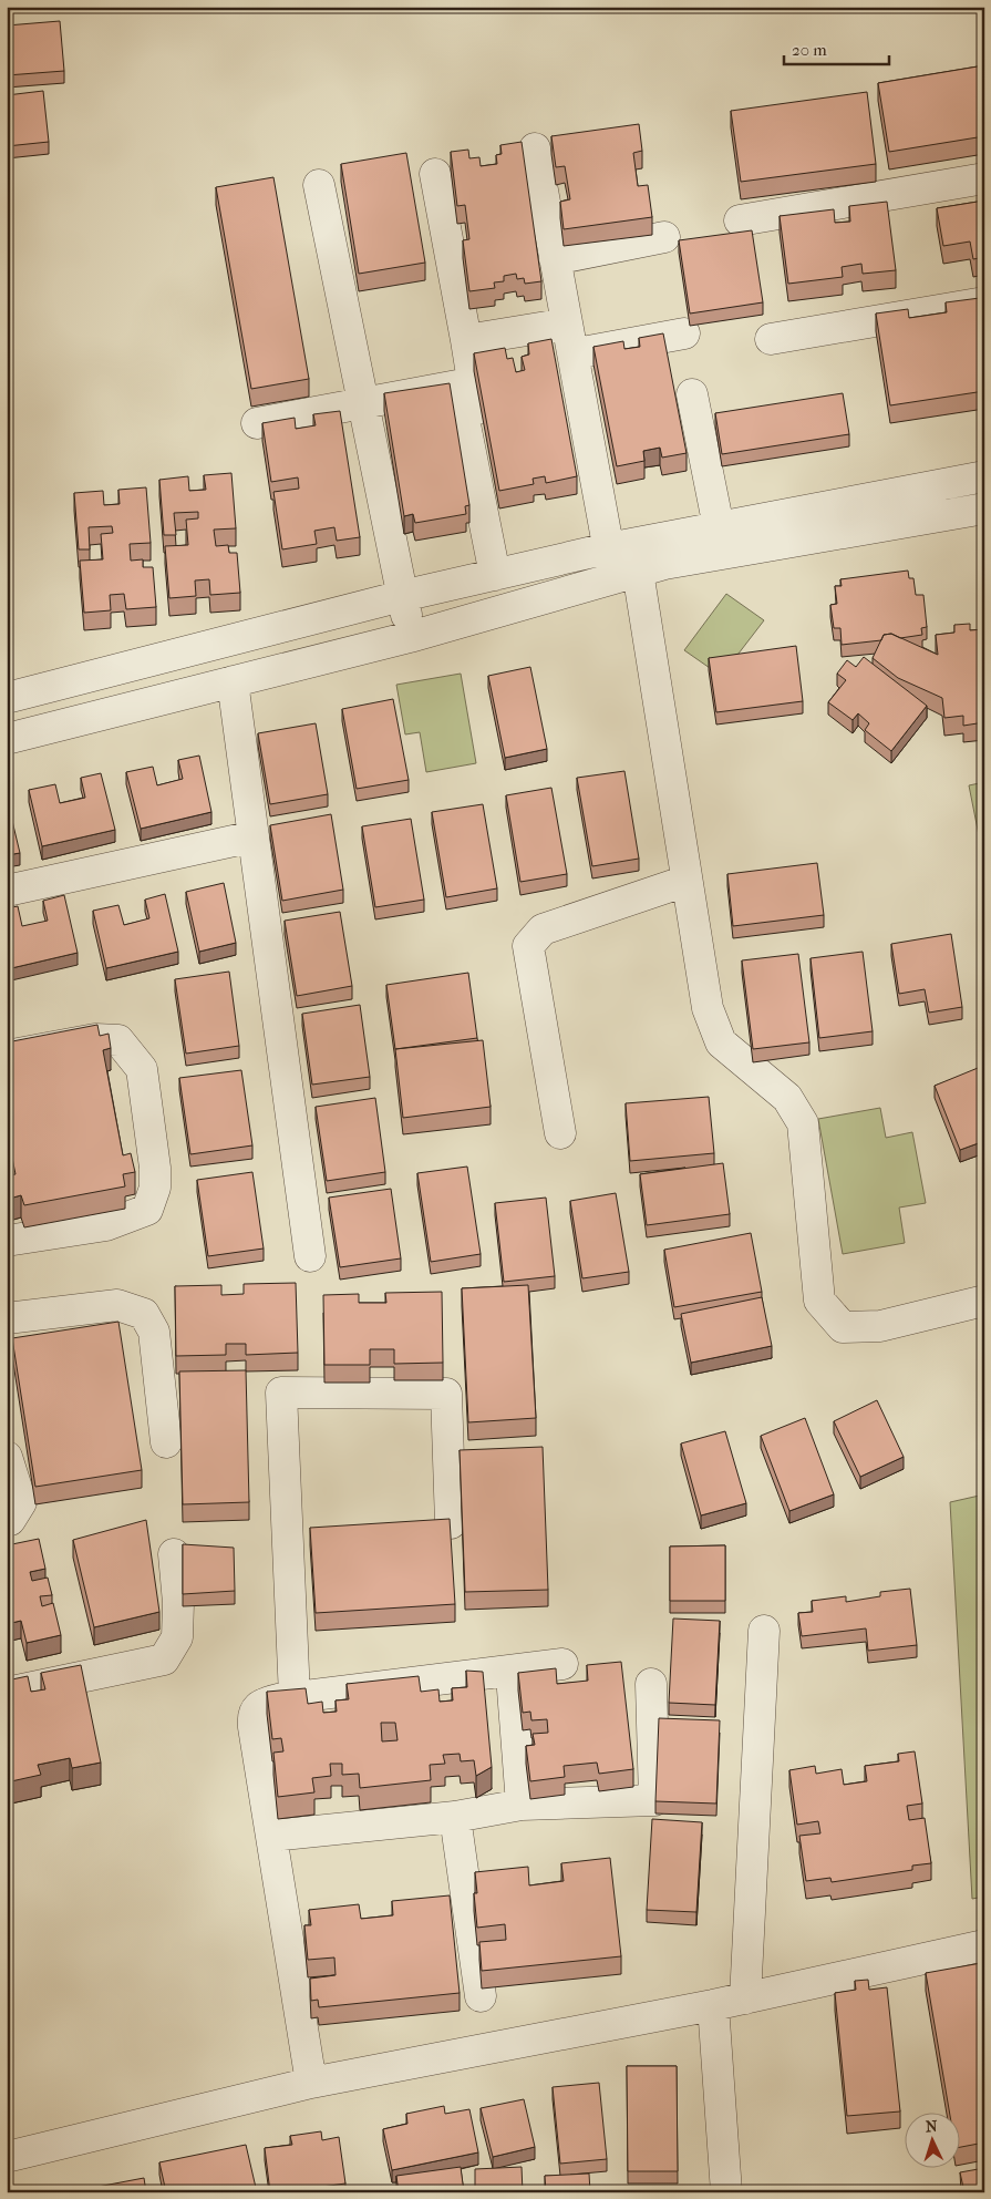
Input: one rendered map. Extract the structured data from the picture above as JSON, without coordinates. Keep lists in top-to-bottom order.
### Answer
{
  "scale_bar": "20 m",
  "north": "top"
}
